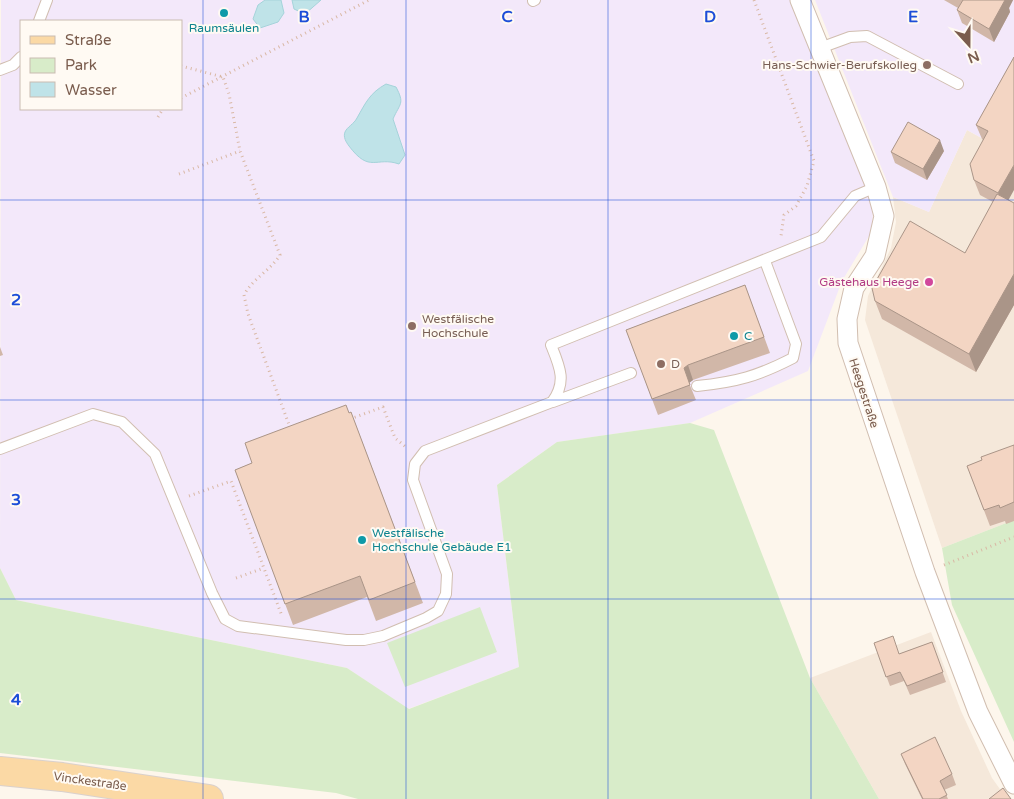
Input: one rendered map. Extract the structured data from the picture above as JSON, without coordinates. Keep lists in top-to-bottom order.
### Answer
{
  "streets": {
    "main road": ["Vinckestraße"],
    "street": ["Heegestraße"]
  },
  "places": [
    "Raumsäulen",
    "Hans-Schwier-Berufskolleg",
    "Gästehaus Heege",
    "Westfälische Hochschule",
    "C",
    "D",
    "Westfälische Hochschule Gebäude E1"
  ],
  "legend": ["Straße", "Park", "Wasser"],
  "north": "bottom",
  "grid": {
    "columns": [
      "B",
      "C",
      "D",
      "E"
    ],
    "rows": ["2", "3", "4"]
  }
}
